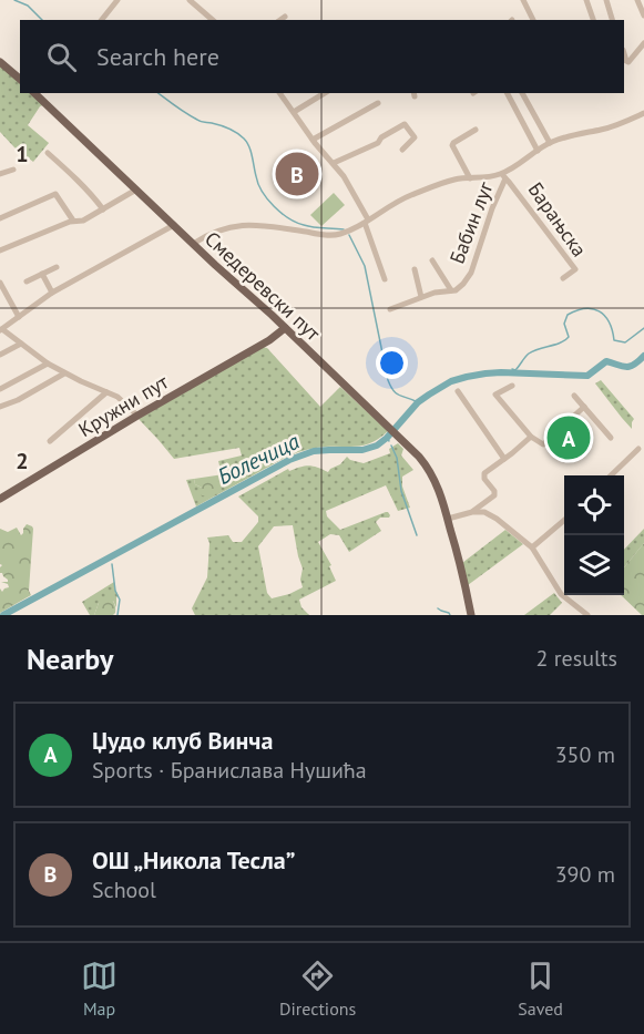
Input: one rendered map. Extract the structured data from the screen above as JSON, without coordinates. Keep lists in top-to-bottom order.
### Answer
{
  "streets": {
    "main road": ["Смедеревски пут", "Кружни пут"],
    "street": ["Барањска", "Бабин луг"]
  },
  "crossings": [
    ["Барањска", "Бабин луг"],
    ["Смедеревски пут", "Кружни пут"]
  ],
  "water": ["Болечица"],
  "page": {
    "search": "Search here",
    "pins": ["B", "A"],
    "heading": ["Nearby", "2 results"],
    "list": [
      {
        "mark": "A",
        "name": "Џудо клуб Винча",
        "note": "Sports · Бранислава Нушића",
        "value": "350 m"
      },
      {
        "mark": "B",
        "name": "ОШ „Никола Тесла”",
        "note": "School",
        "value": "390 m"
      }
    ],
    "nav": ["Map", "Directions", "Saved"]
  },
  "grid": {
    "rows": ["1", "2"]
  }
}
